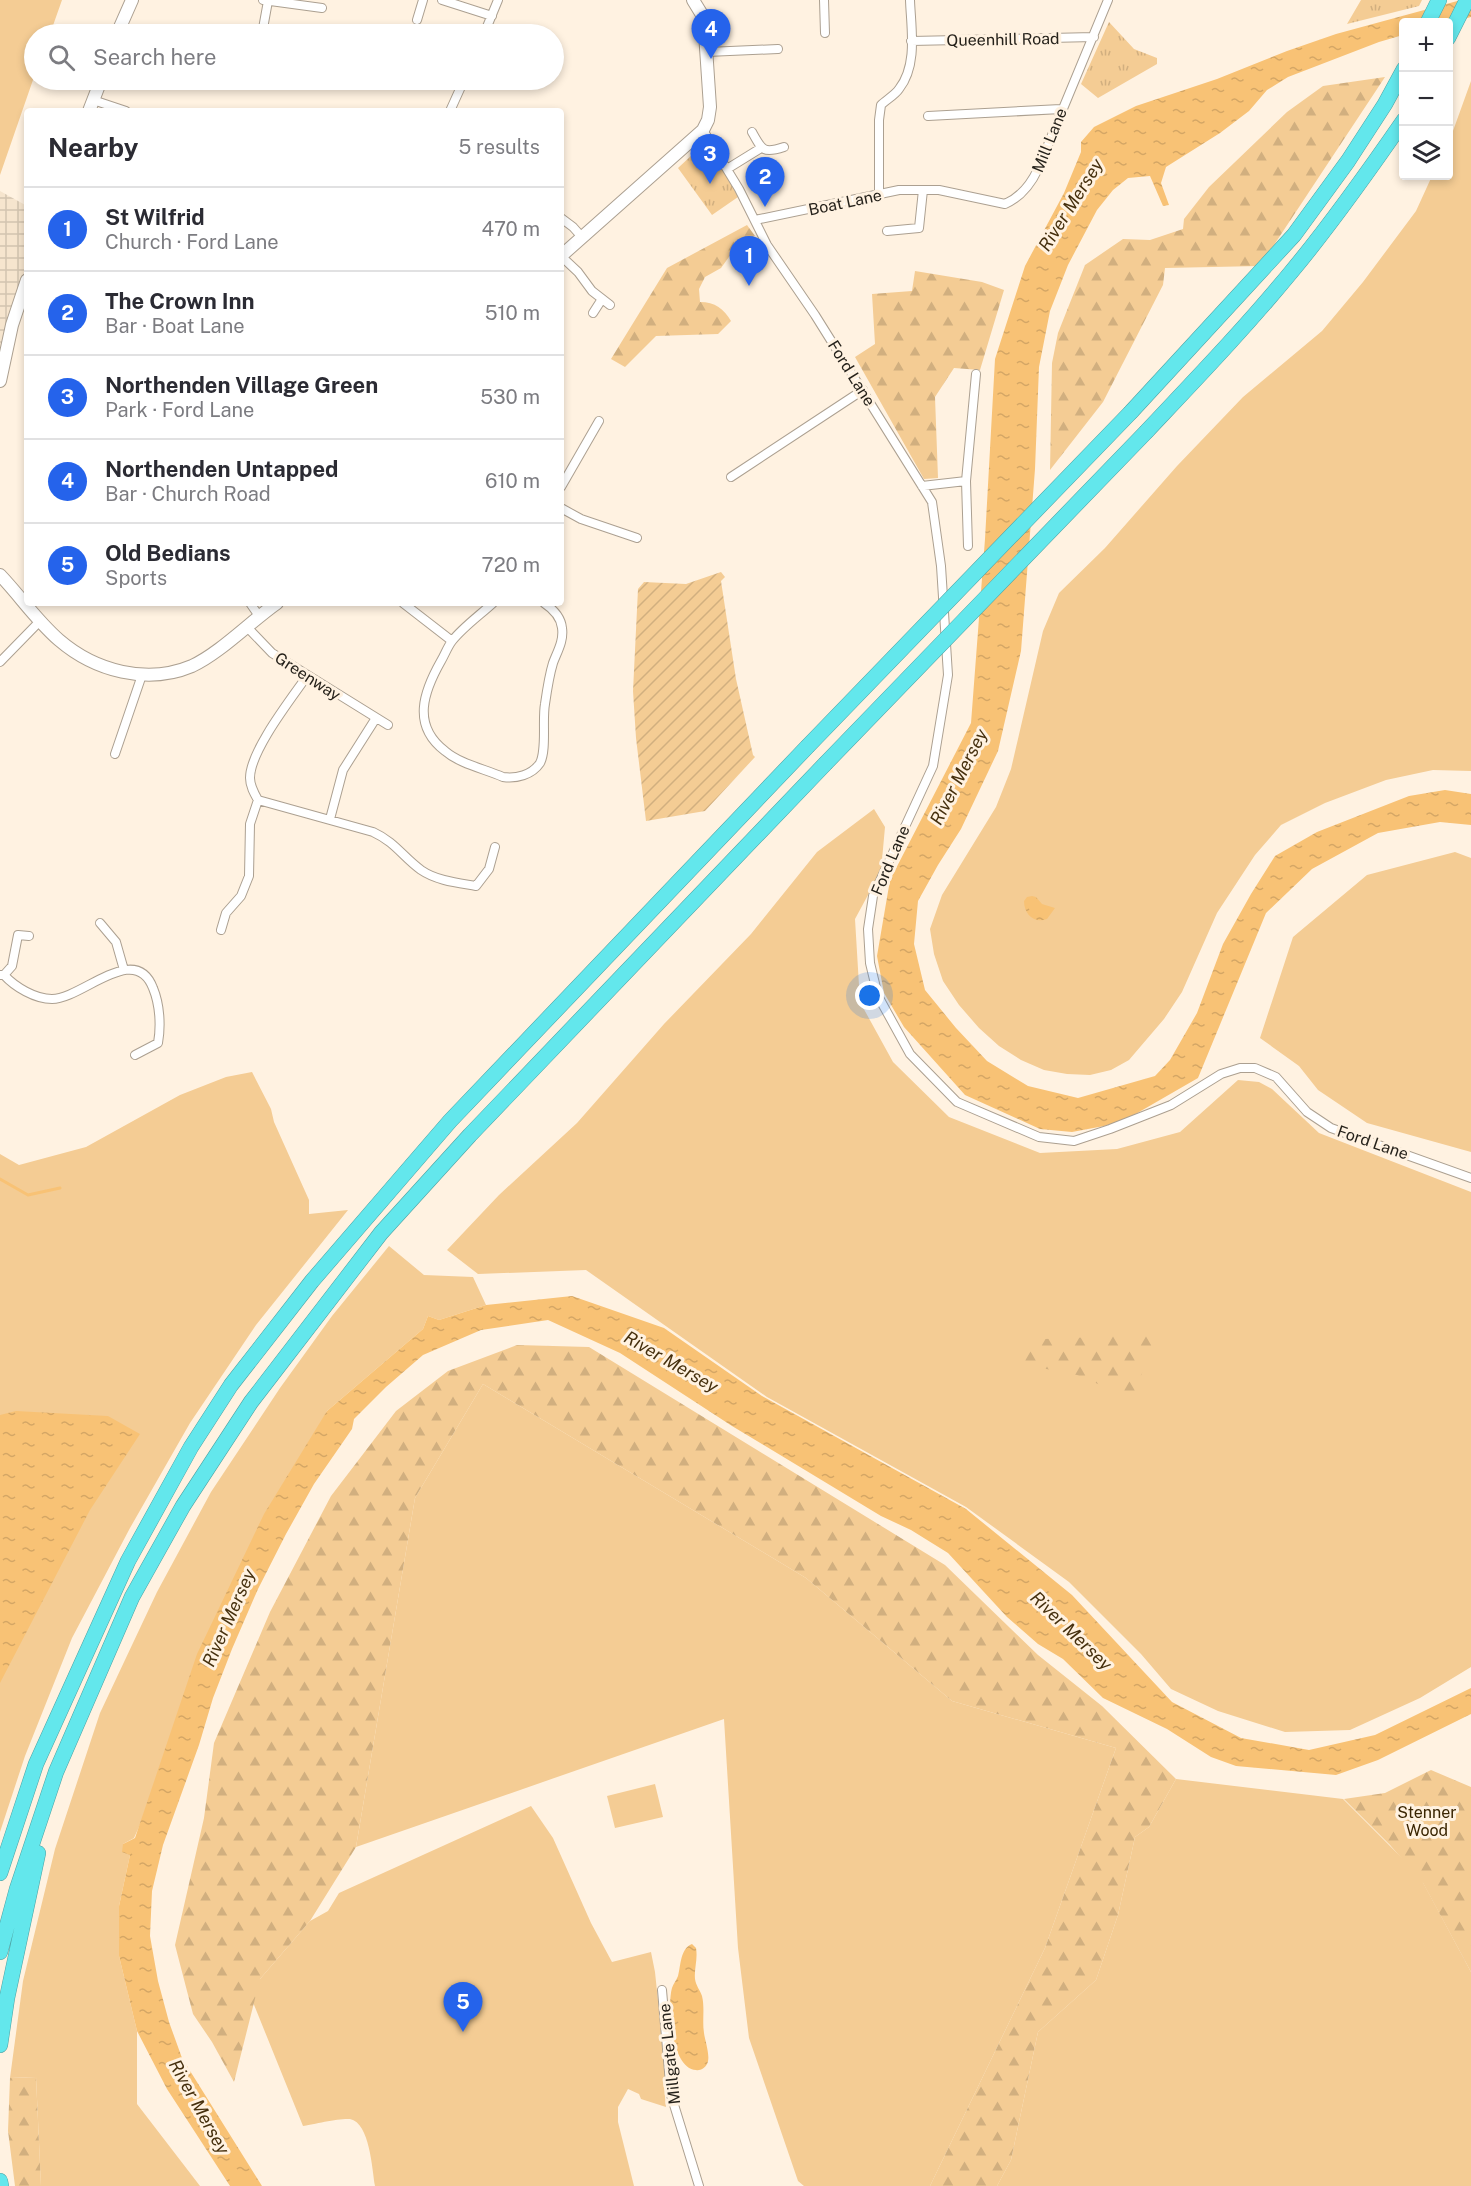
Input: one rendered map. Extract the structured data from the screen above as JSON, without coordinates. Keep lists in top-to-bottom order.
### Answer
{
  "streets": {
    "street": [
      "Queenhill Road",
      "Mill Lane",
      "Boat Lane",
      "Ford Lane",
      "Greenway",
      "Millgate Lane"
    ]
  },
  "crossings": [
    ["Queenhill Road", "Mill Lane"],
    ["Mill Lane", "Boat Lane"],
    ["Boat Lane", "Ford Lane"]
  ],
  "water": ["River Mersey"],
  "parks": ["Stenner Wood"],
  "page": {
    "pins": [
      "4",
      "3",
      "2",
      "1",
      "5"
    ],
    "map_buttons": ["+", "−"],
    "search": "Search here",
    "heading": ["Nearby", "5 results"],
    "list": [
      {
        "mark": "1",
        "name": "St Wilfrid",
        "note": "Church · Ford Lane",
        "value": "470 m"
      },
      {
        "mark": "2",
        "name": "The Crown Inn",
        "note": "Bar · Boat Lane",
        "value": "510 m"
      },
      {
        "mark": "3",
        "name": "Northenden Village Green",
        "note": "Park · Ford Lane",
        "value": "530 m"
      },
      {
        "mark": "4",
        "name": "Northenden Untapped",
        "note": "Bar · Church Road",
        "value": "610 m"
      },
      {
        "mark": "5",
        "name": "Old Bedians",
        "note": "Sports",
        "value": "720 m"
      }
    ]
  }
}
